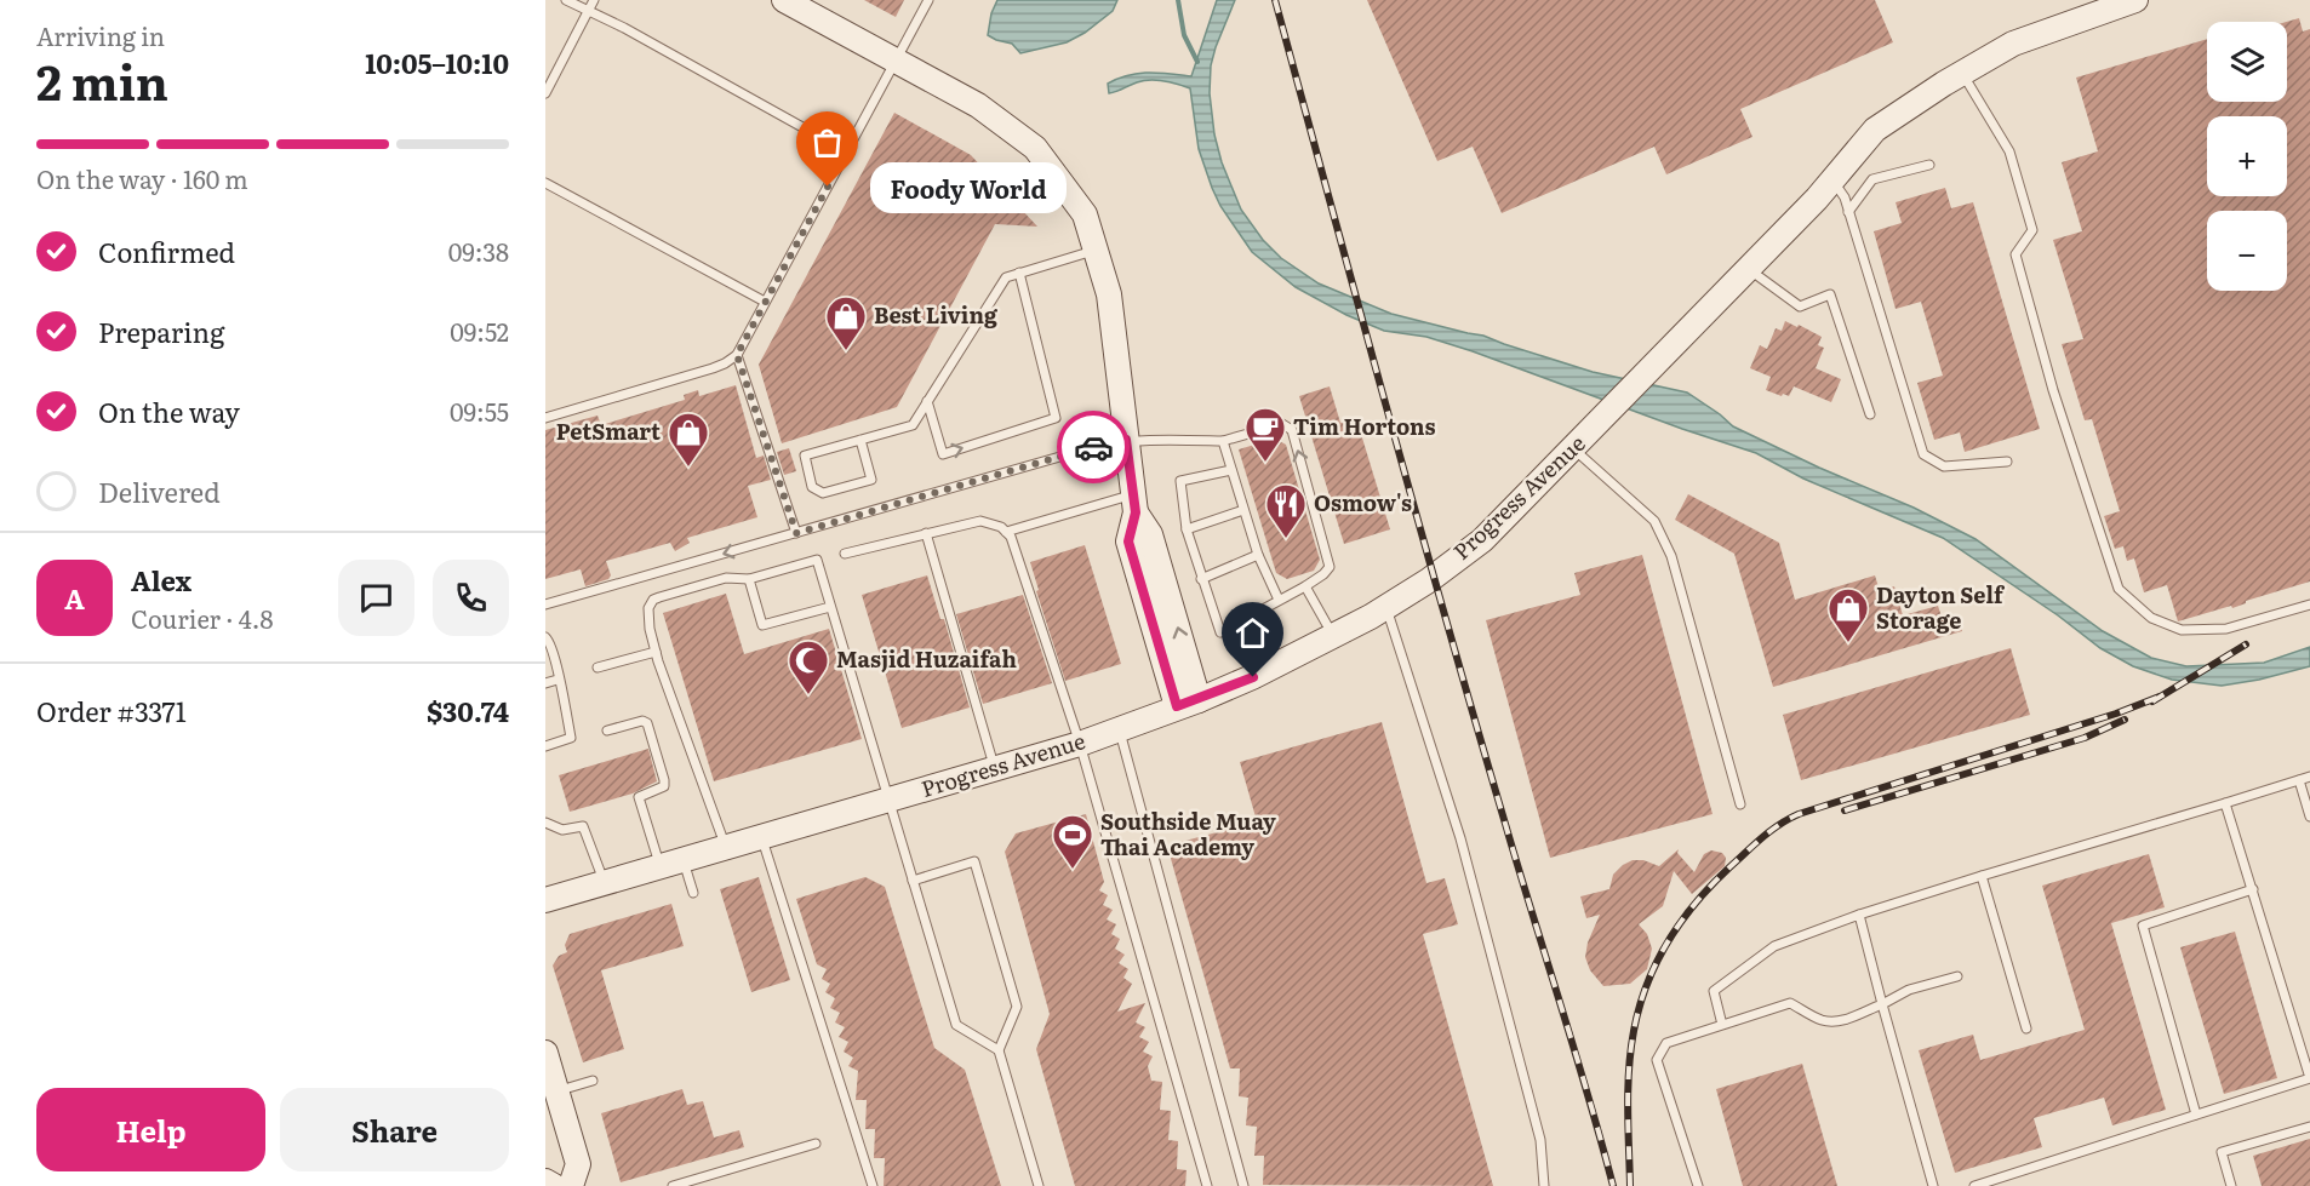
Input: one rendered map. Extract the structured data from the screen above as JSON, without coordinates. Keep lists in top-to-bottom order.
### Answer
{
  "streets": {
    "main road": ["Progress Avenue"]
  },
  "places": {
    "other": ["Foody World"],
    "shop": ["Best Living", "PetSmart", "Dayton Self Storage"],
    "cafe": ["Tim Hortons"],
    "restaurant": ["Osmow's"],
    "mosque": ["Masjid Huzaifah"],
    "sports": ["Southside Muay Thai Academy"]
  },
  "page": {
    "heading": ["2 min", "Arriving in", "10:05–10:10"],
    "panel": [
      "Alex",
      "Courier · 4.8",
      "Order #3371",
      "$30.74"
    ],
    "map_buttons": ["+", "−"],
    "bar": "On the way · 160 m",
    "bubble": "Foody World",
    "list": [
      ["Confirmed", "09:38"],
      ["Preparing", "09:52"],
      ["On the way", "09:55"],
      "Delivered"
    ],
    "round": "A",
    "buttons": ["Help", "Share"]
  }
}
